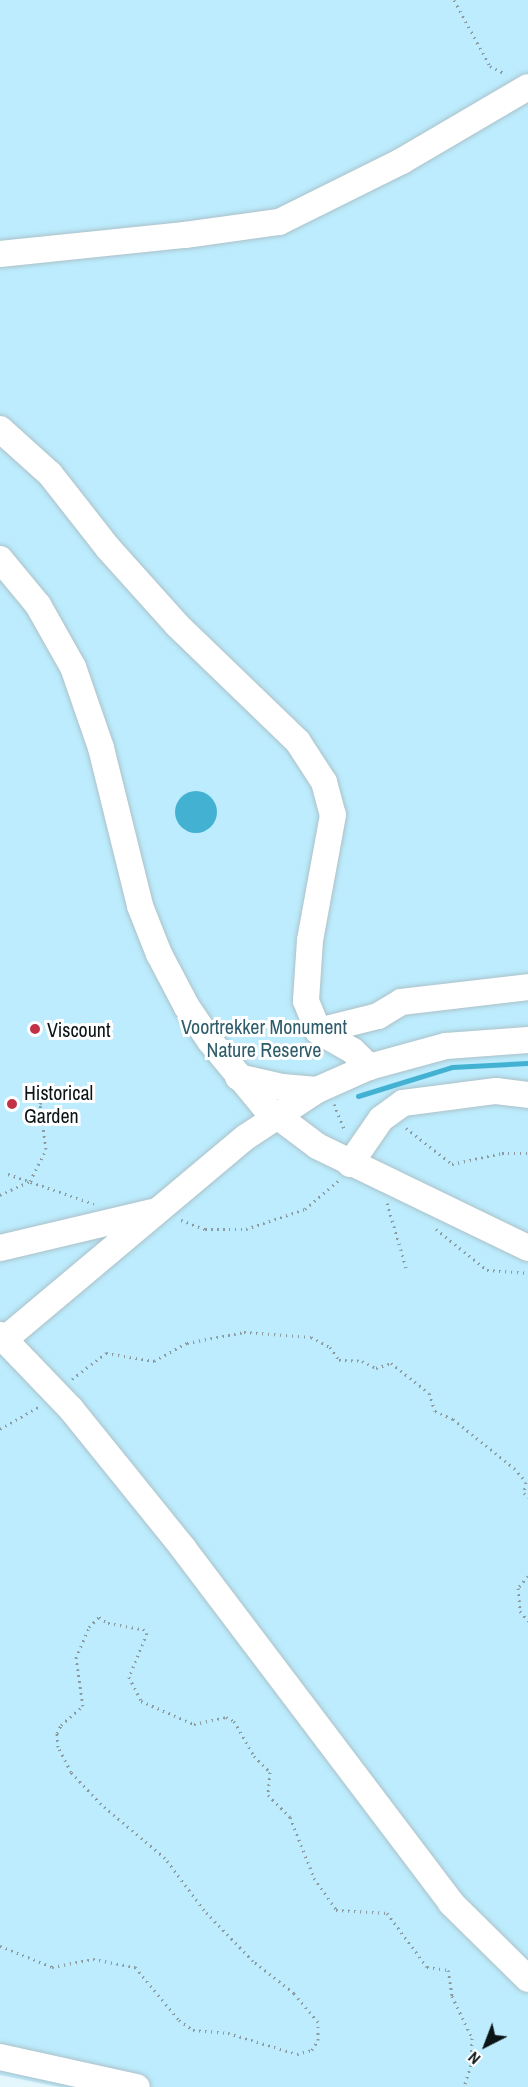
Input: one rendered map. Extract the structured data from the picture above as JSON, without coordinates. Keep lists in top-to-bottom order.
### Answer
{
  "parks": ["Voortrekker Monument Nature Reserve"],
  "places": ["Viscount", "Historical Garden"],
  "north": "bottom left"
}
